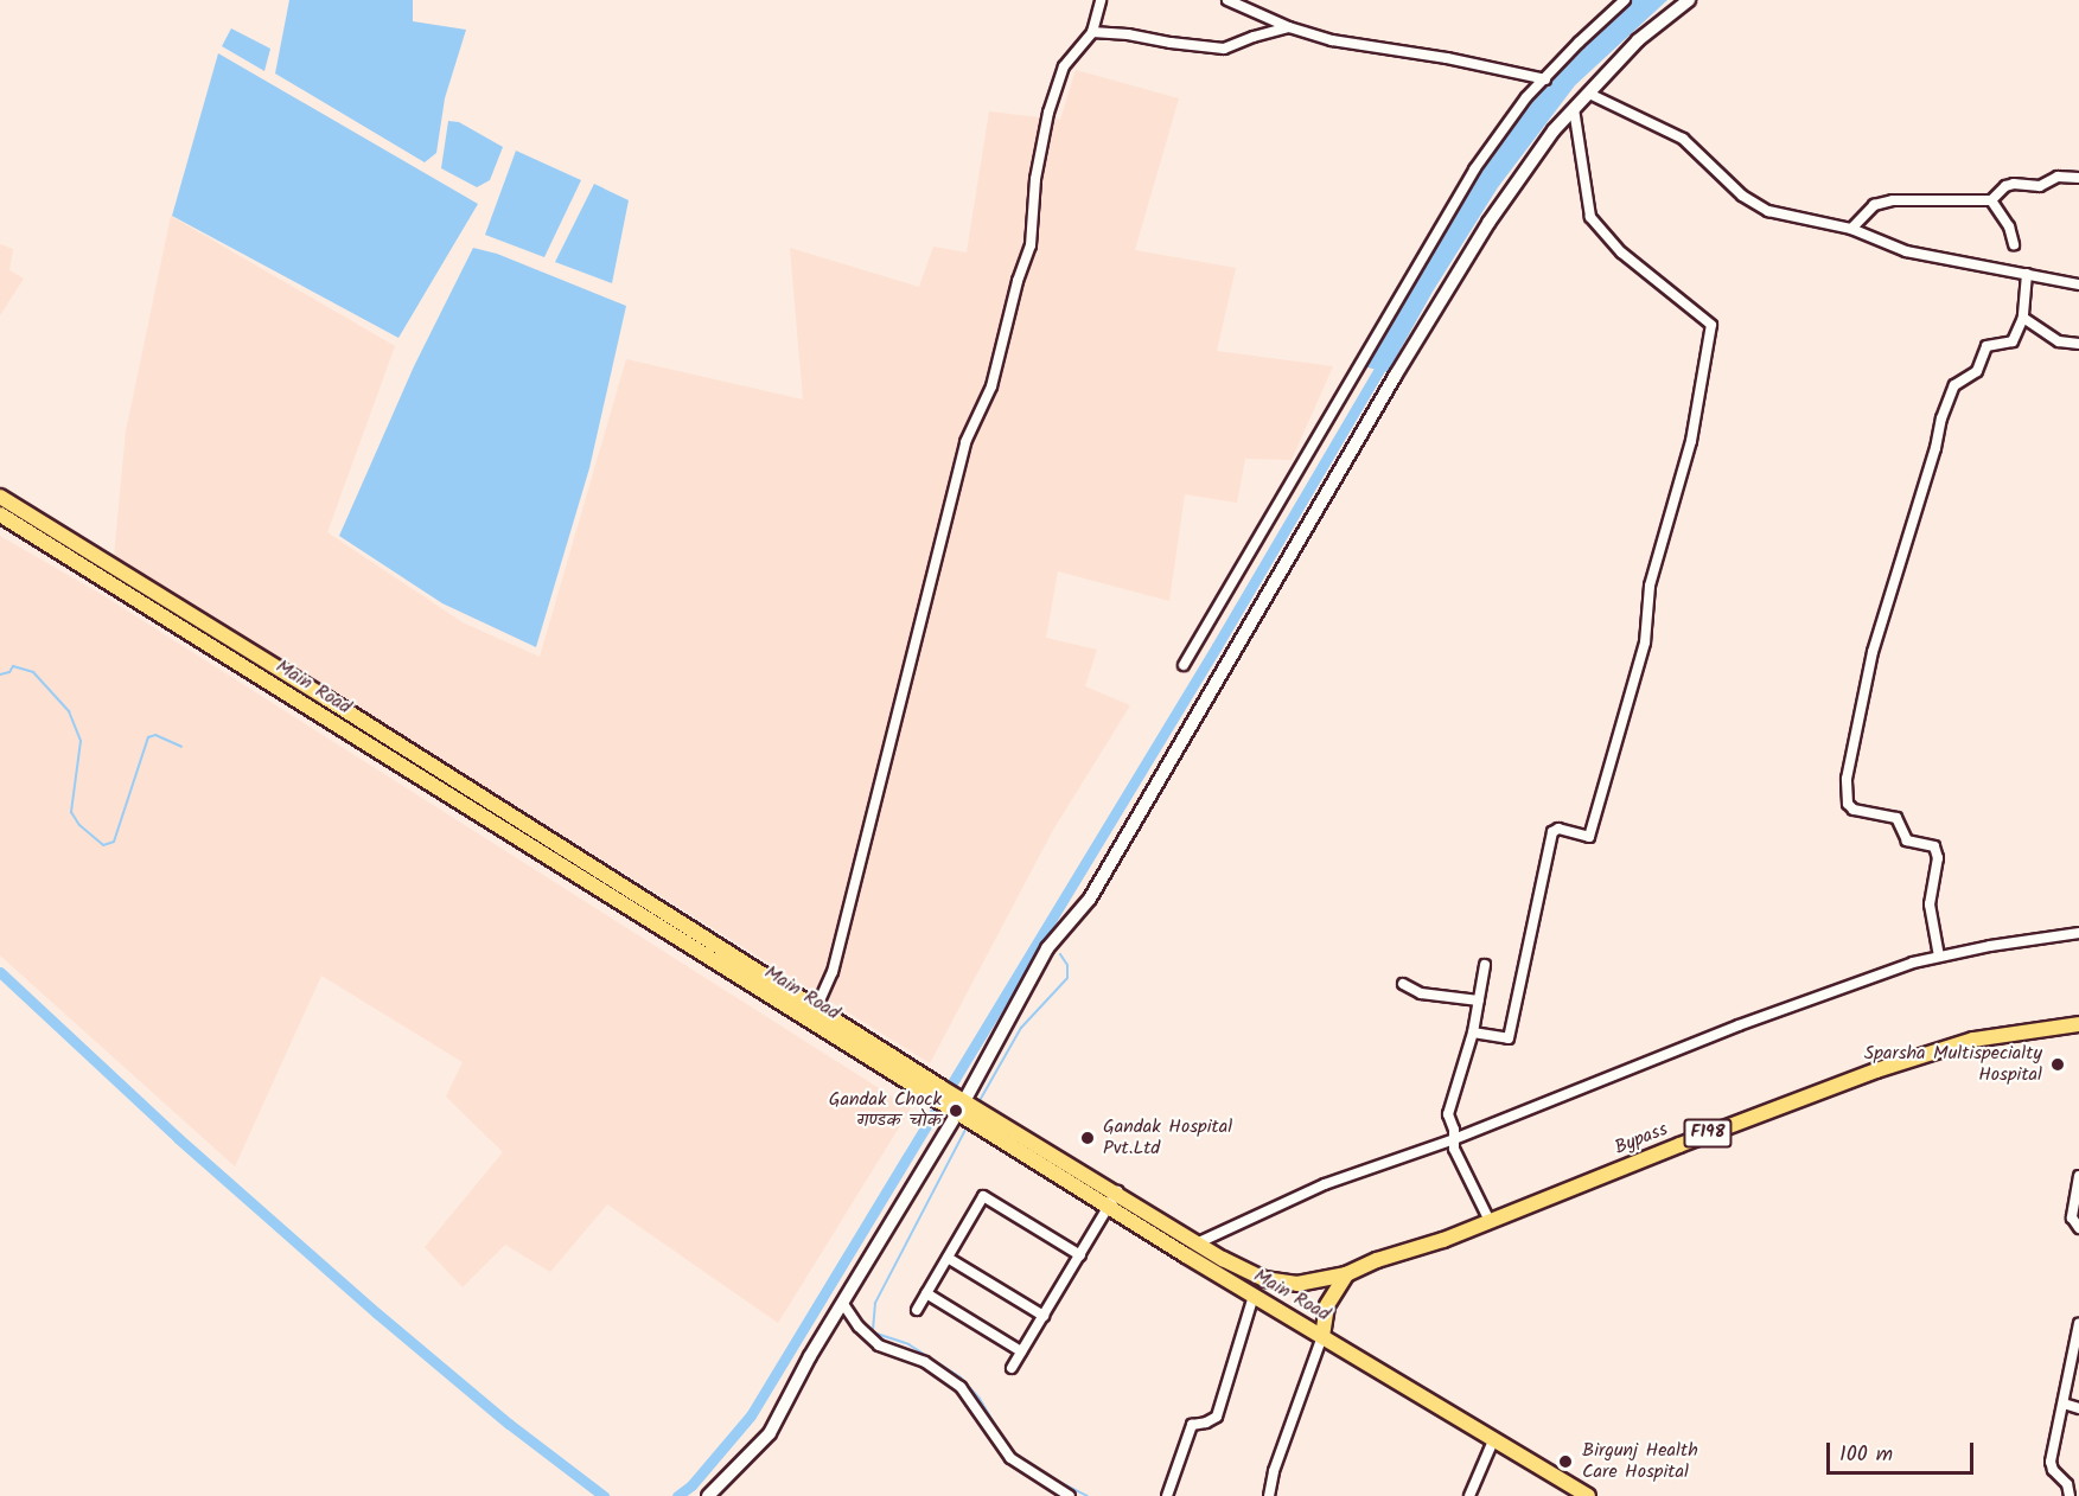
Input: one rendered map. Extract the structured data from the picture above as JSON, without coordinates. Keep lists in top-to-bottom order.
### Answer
{
  "streets": {
    "main road": ["Main Road", "F198", "Bypass"]
  },
  "crossings": [
    ["Main Road", "Bypass"]
  ],
  "places": [
    "Sparsha Multispecialty Hospital",
    "Gandak Chock गण्डक चोक",
    "Gandak Hospital Pvt.Ltd",
    "Birgunj Health Care Hospital"
  ],
  "scale_bar": "100 m"
}
